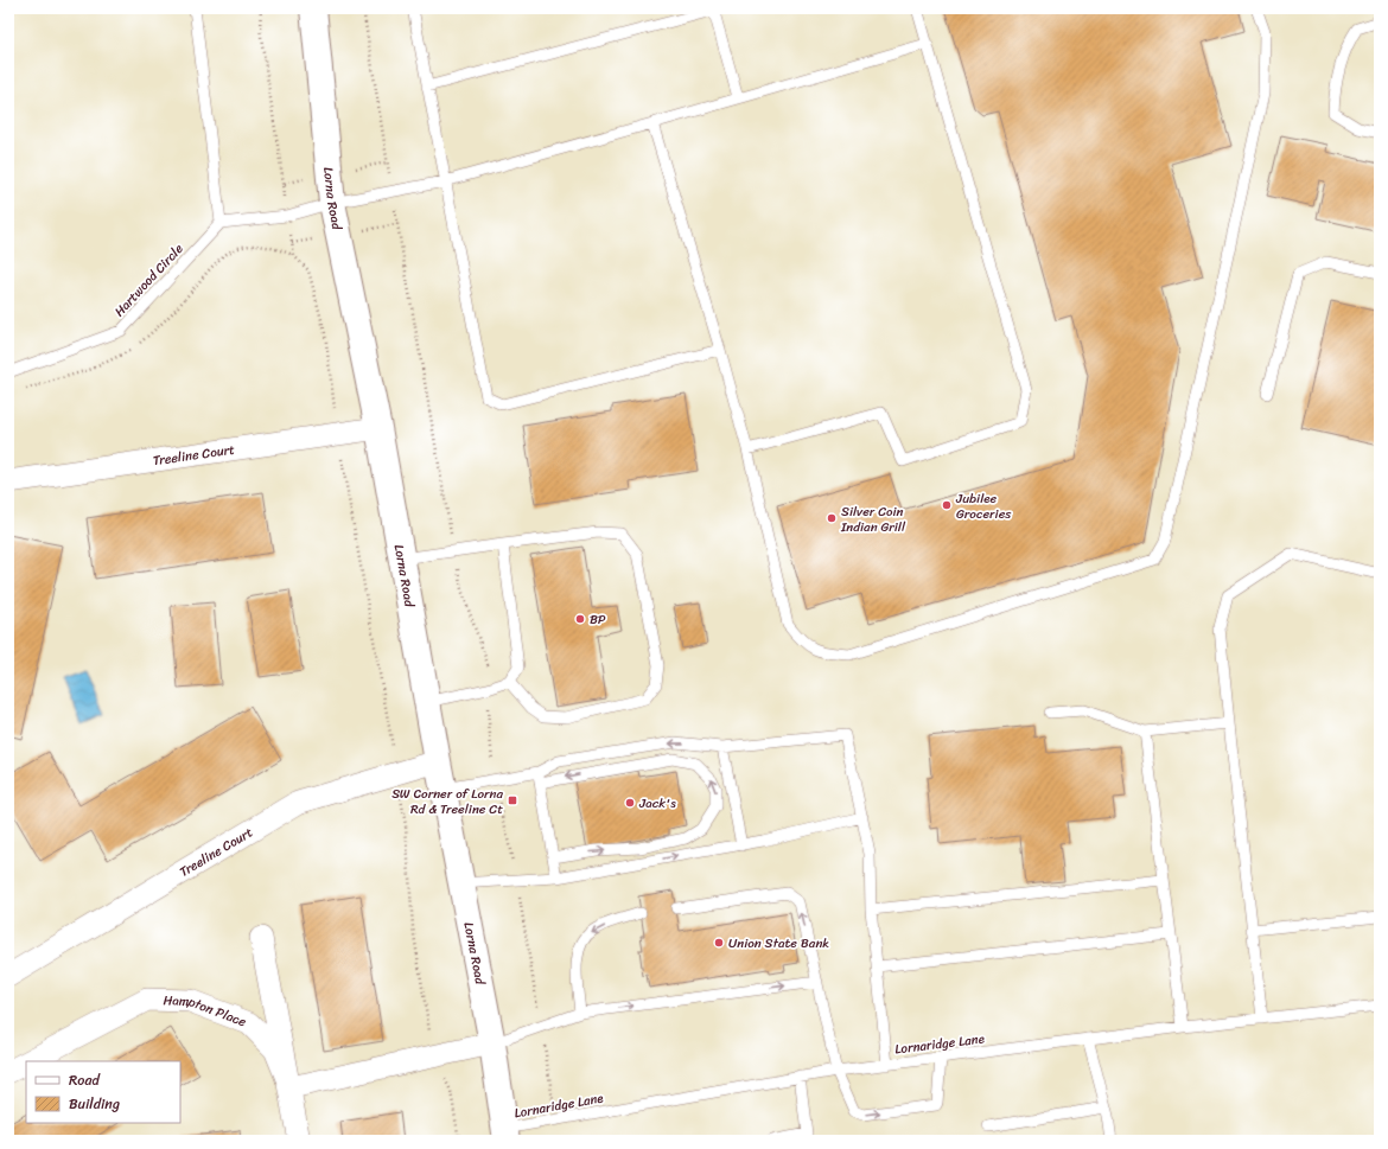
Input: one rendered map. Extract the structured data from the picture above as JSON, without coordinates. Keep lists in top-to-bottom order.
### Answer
{
  "streets": {
    "street": ["Lorna Road", "Treeline Court", "Hampton Place"],
    "lane": ["Hartwood Circle", "Lornaridge Lane"]
  },
  "crossings": [
    ["Lorna Road", "Treeline Court"],
    ["Lorna Road", "Lornaridge Lane"]
  ],
  "places": {
    "other": [
      "Jubilee Groceries",
      "Silver Coin Indian Grill",
      "BP",
      "Jack's",
      "Union State Bank"
    ],
    "transit": ["SW Corner of Lorna Rd & Treeline Ct"]
  },
  "legend": ["Road", "Building"]
}
